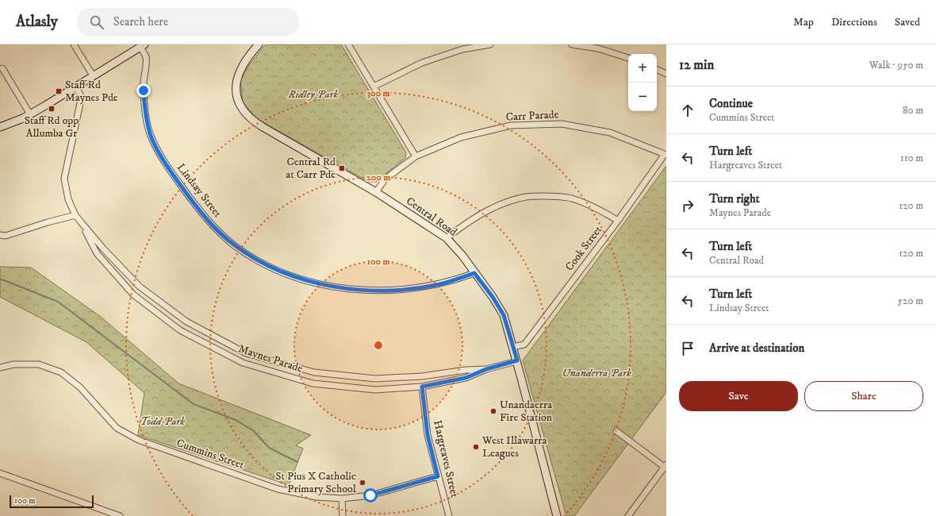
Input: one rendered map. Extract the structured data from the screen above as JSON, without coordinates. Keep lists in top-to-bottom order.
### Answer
{
  "streets": {
    "main road": ["Central Road"],
    "street": [
      "Carr Parade",
      "Lindsay Street",
      "Cook Street",
      "Maynes Parade",
      "Cummins Street",
      "Hargreaves Street"
    ]
  },
  "crossings": [
    ["Carr Parade", "Central Road"],
    ["Carr Parade", "Cook Street"],
    ["Lindsay Street", "Central Road"],
    ["Central Road", "Cook Street"],
    ["Central Road", "Maynes Parade"],
    ["Maynes Parade", "Hargreaves Street"],
    ["Cummins Street", "Hargreaves Street"]
  ],
  "parks": ["Ridley Park", "Unanderra Park", "Todd Park"],
  "places": {
    "transit": ["Staff Rd Maynes Pde", "Staff Rd opp Allumba Gr", "Central Rd at Carr Pde"],
    "other": ["Unandaerra Fire Station", "West Illawarra Leagues", "St Pius X Catholic Primary School"]
  },
  "scale_bar": "100 m",
  "page": {
    "header": "Atlasly",
    "search": "Search here",
    "nav": ["Map", "Directions", "Saved"],
    "heading": ["12 min", "Walk · 950 m"],
    "map_buttons": ["+", "−"],
    "list": [
      ["Continue", "Cummins Street", "80 m"],
      ["Turn left", "Hargreaves Street", "110 m"],
      ["Turn right", "Maynes Parade", "120 m"],
      ["Turn left", "Central Road", "120 m"],
      ["Turn left", "Lindsay Street", "520 m"],
      "Arrive at destination"
    ],
    "buttons": ["Save", "Share"],
    "scale": "100 m"
  },
  "rings": ["300 m", "200 m", "100 m"]
}
